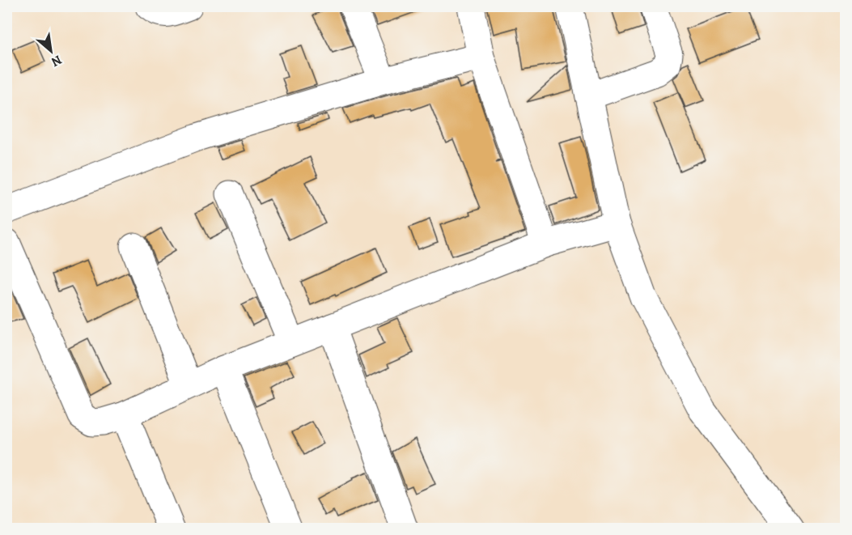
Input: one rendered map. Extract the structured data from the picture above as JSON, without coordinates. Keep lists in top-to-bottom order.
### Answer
{
  "north": "bottom right"
}
